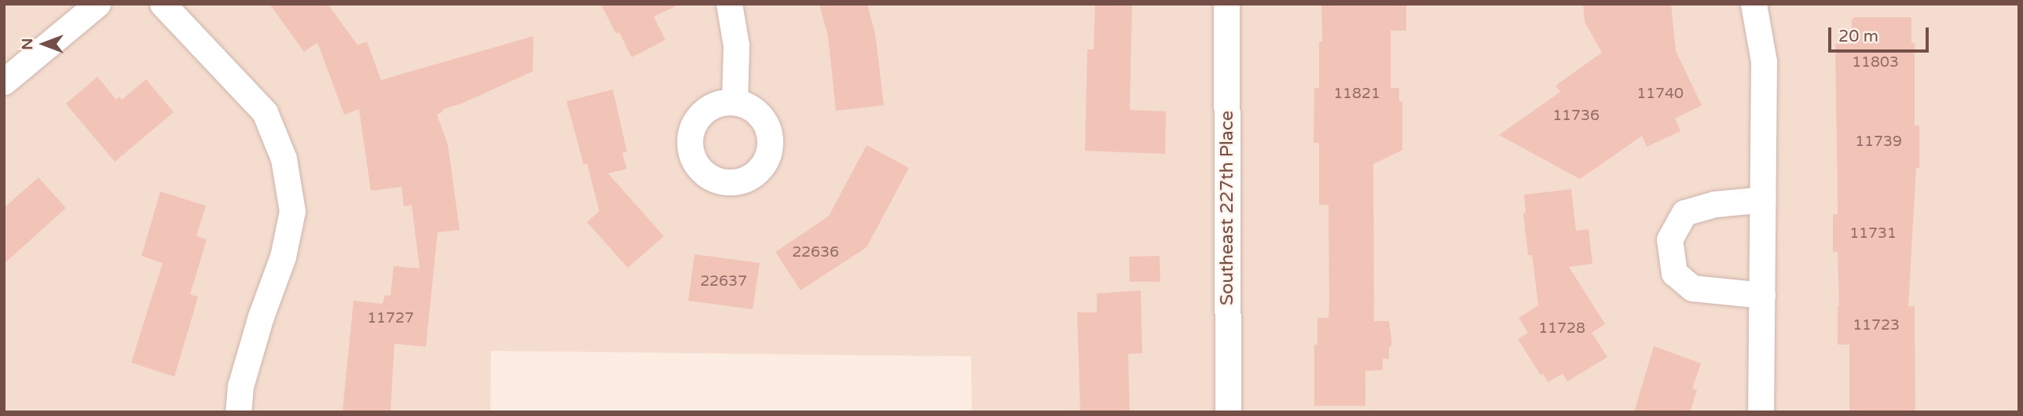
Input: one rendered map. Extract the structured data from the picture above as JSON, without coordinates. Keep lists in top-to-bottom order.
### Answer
{
  "streets": {
    "street": ["Southeast 227th Place"]
  },
  "house_numbers": [
    "11803",
    "11821",
    "11740",
    "11736",
    "11739",
    "11731",
    "22636",
    "22637",
    "11727",
    "11723",
    "11728"
  ],
  "scale_bar": "20 m",
  "north": "left"
}
